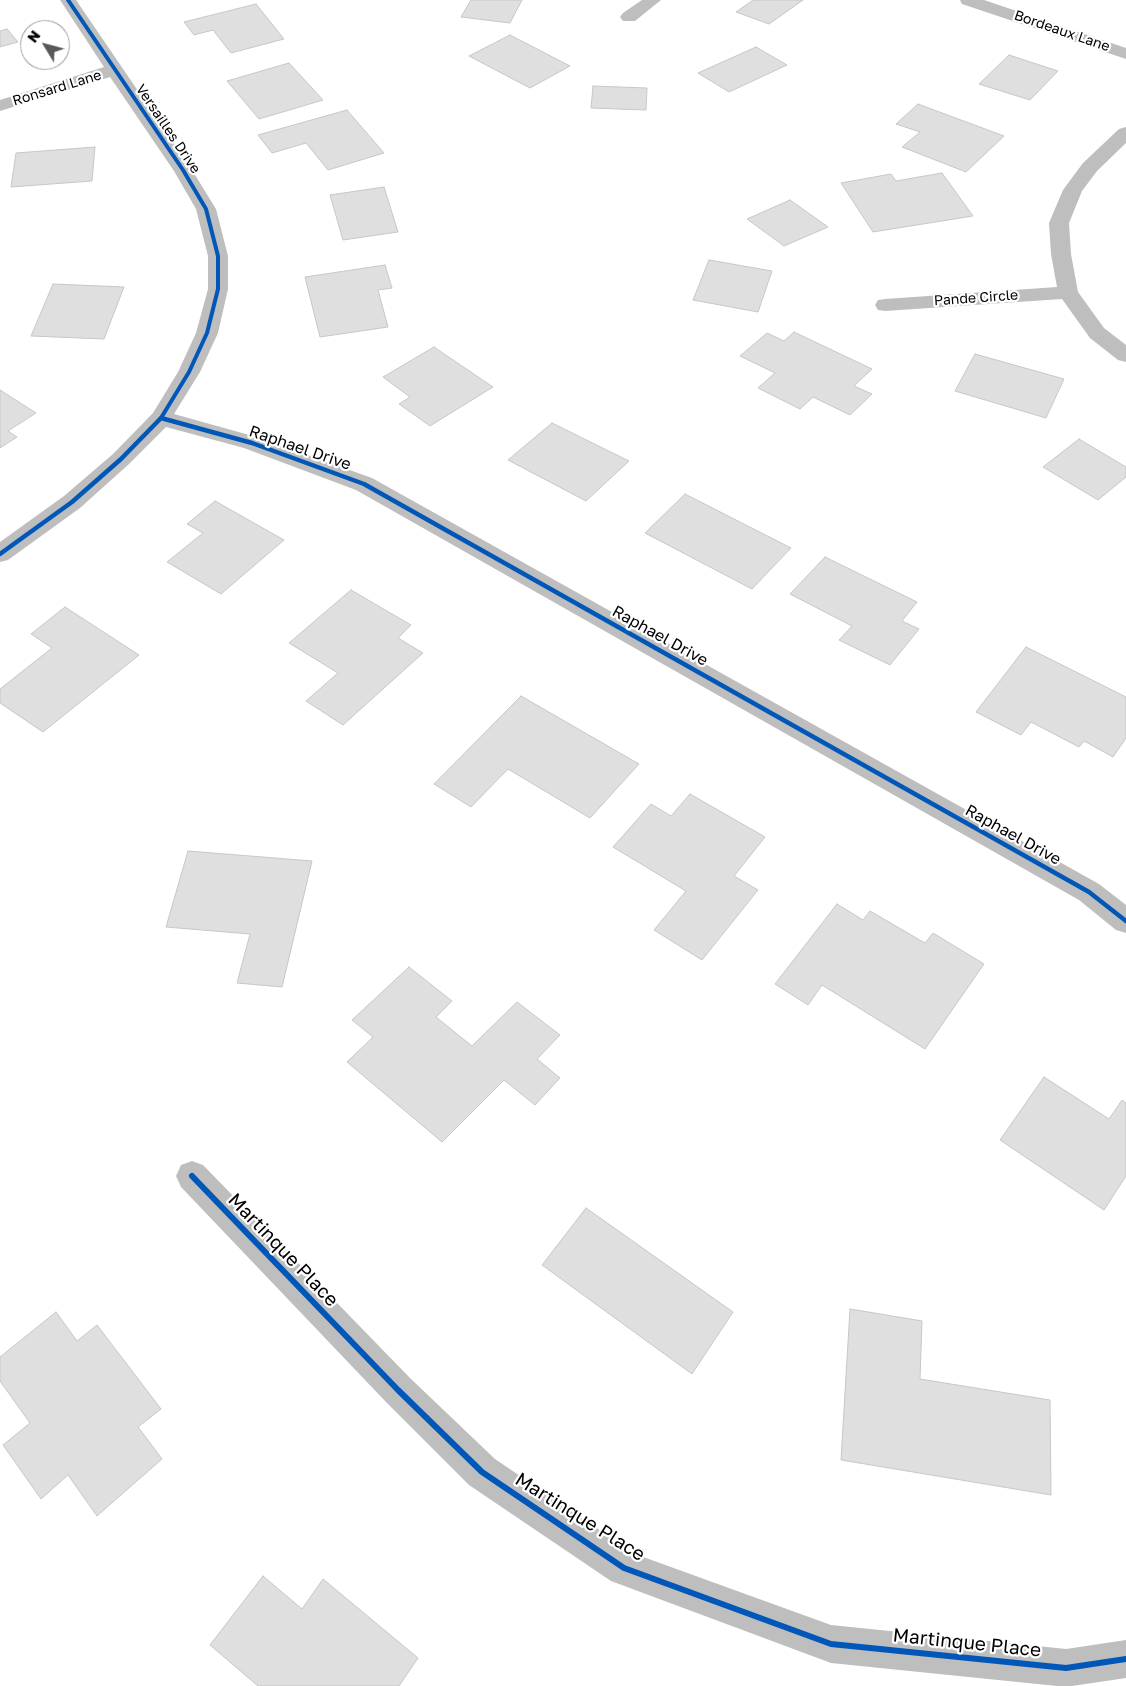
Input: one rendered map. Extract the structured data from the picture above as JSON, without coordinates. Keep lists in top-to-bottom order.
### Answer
{
  "streets": {
    "street": [
      "Bordeaux Lane",
      "Ronsard Lane",
      "Versailles Drive",
      "Pande Circle",
      "Raphael Drive",
      "Martinque Place"
    ]
  },
  "crossings": [
    ["Ronsard Lane", "Versailles Drive"],
    ["Versailles Drive", "Raphael Drive"]
  ],
  "north": "top left"
}
